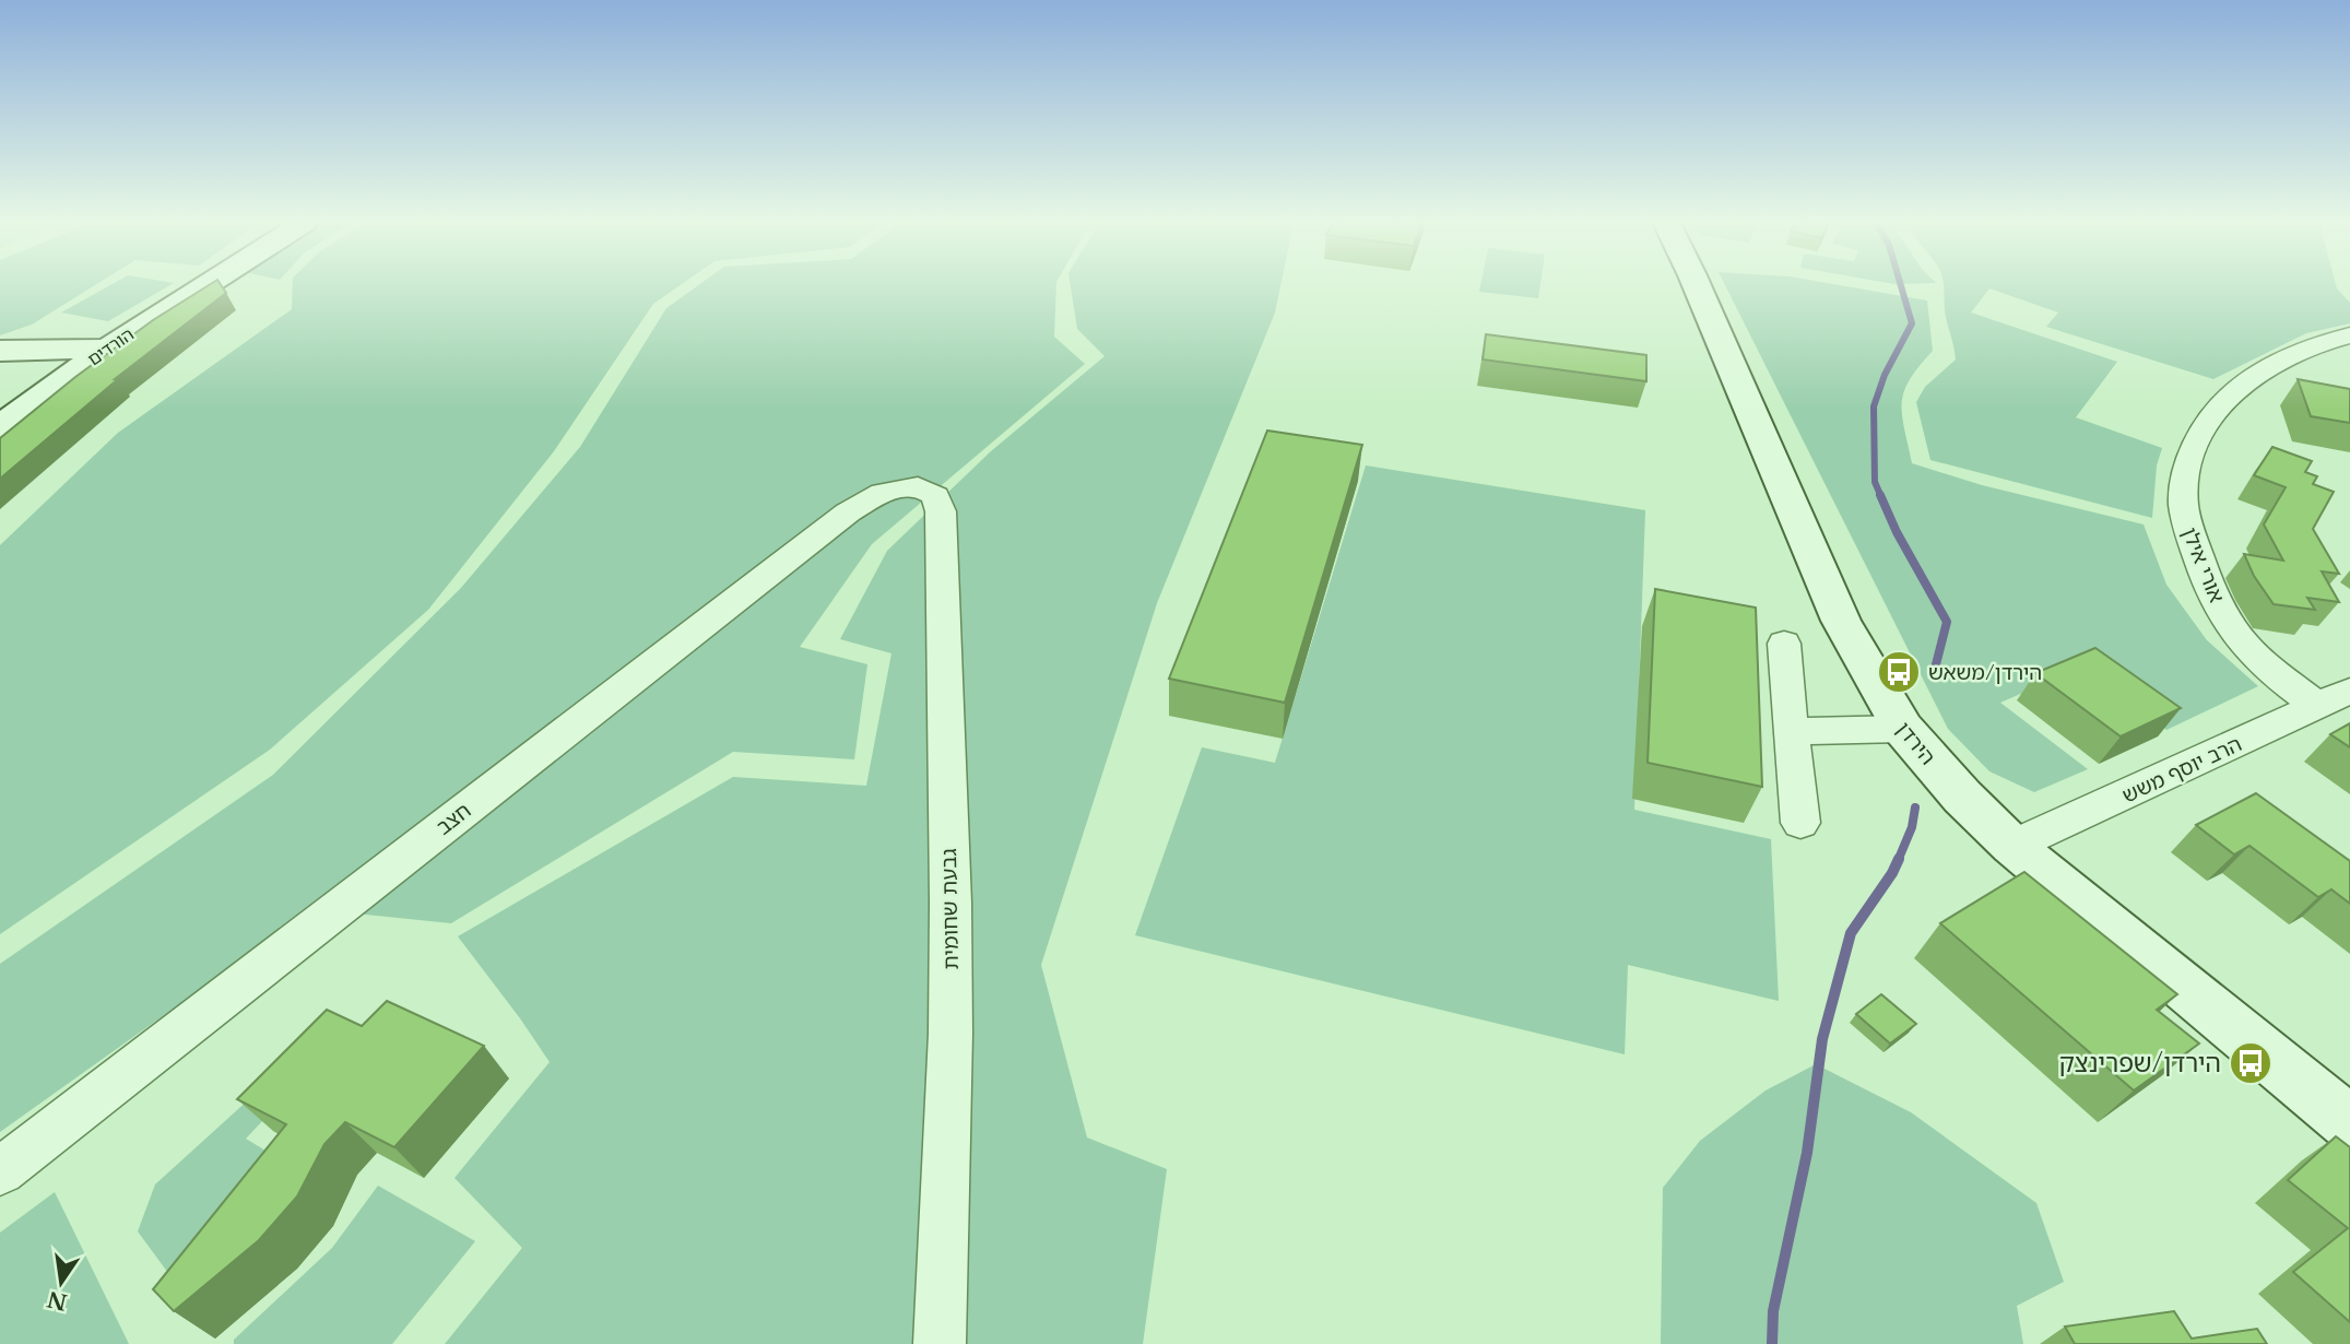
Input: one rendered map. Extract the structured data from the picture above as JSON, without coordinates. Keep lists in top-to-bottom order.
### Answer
{
  "streets": {
    "street": [
      "הורדים",
      "אורי אילן",
      "הירדן",
      "הרב יוסף משש",
      "חצב",
      "גבעת שחומית"
    ]
  },
  "crossings": [
    ["אורי אילן", "הרב יוסף משש"],
    ["הירדן", "הרב יוסף משש"],
    ["חצב", "גבעת שחומית"]
  ],
  "places": {
    "bus stop": ["הירדן/משאש", "הירדן/שפרינצק"]
  },
  "north": "bottom"
}
